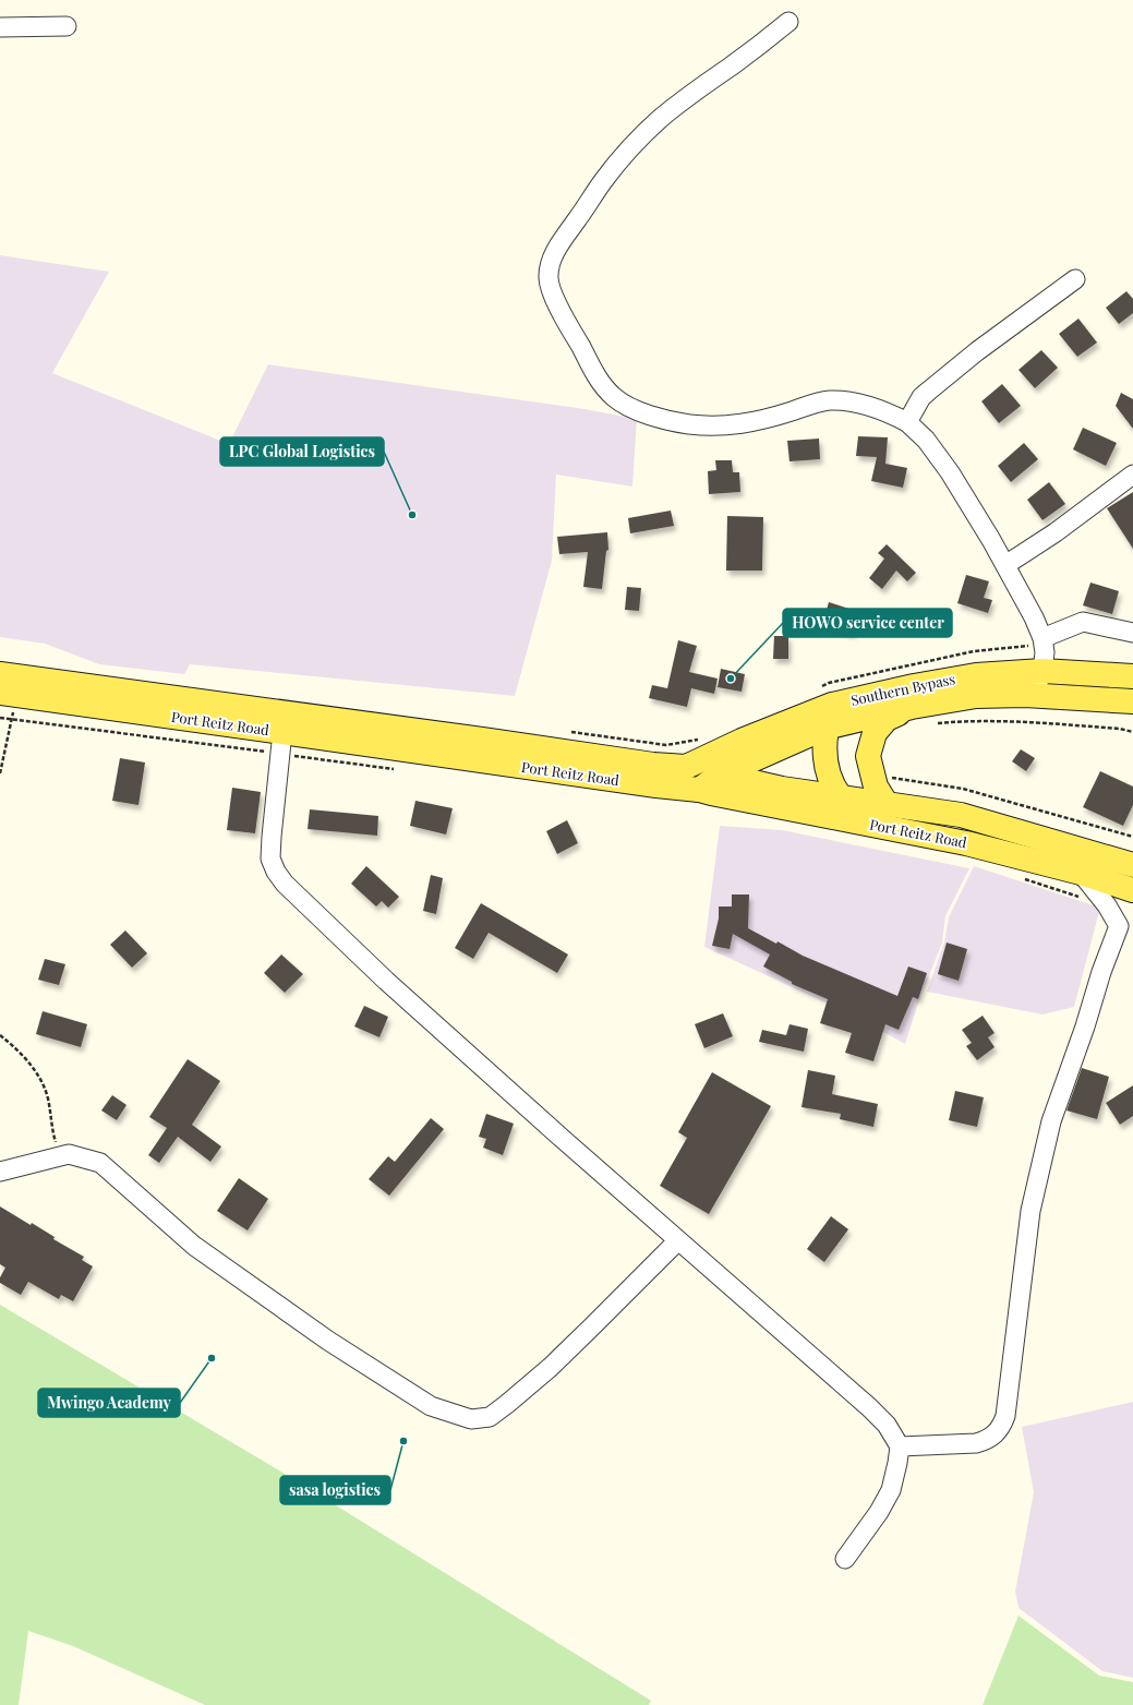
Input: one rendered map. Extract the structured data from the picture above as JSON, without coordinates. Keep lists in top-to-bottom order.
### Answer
{
  "streets": {
    "main road": ["Southern Bypass", "Port Reitz Road"]
  },
  "crossings": [
    ["Southern Bypass", "Port Reitz Road"]
  ],
  "places": [
    "LPC Global Logistics",
    "HOWO service center",
    "Mwingo Academy",
    "sasa logistics"
  ]
}
